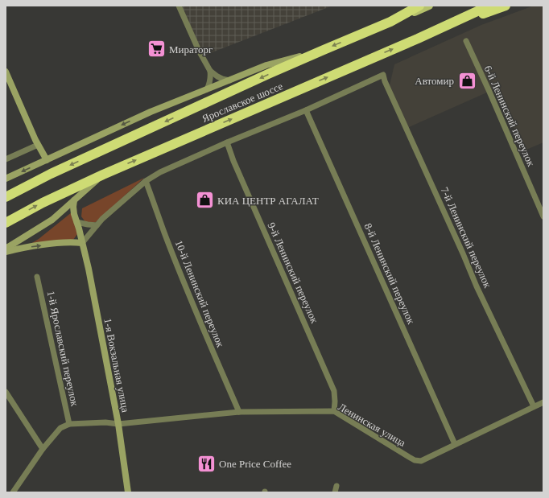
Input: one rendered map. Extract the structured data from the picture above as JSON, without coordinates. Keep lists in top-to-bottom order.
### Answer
{
  "streets": {
    "highway": ["Ярославское шоссе"],
    "street": [
      "6-й Ленинский переулок",
      "7-й Ленинский переулок",
      "9-й Ленинский переулок",
      "8-й Ленинский переулок",
      "10-й Ленинский переулок",
      "1-й Ярославский переулок",
      "1-я Вокзальная улица",
      "Ленинская улица"
    ]
  },
  "crossings": [
    ["7-й Ленинский переулок", "8-й Ленинский переулок"],
    ["7-й Ленинский переулок", "Ленинская улица"],
    ["9-й Ленинский переулок", "Ленинская улица"],
    ["8-й Ленинский переулок", "Ленинская улица"],
    ["10-й Ленинский переулок", "Ленинская улица"],
    ["1-й Ярославский переулок", "Ленинская улица"],
    ["1-я Вокзальная улица", "Ленинская улица"]
  ],
  "places": {
    "supermarket": ["Мираторг"],
    "shop": ["Автомир", "КИА ЦЕНТР АГАЛАТ"],
    "restaurant": ["One Price Coffee"]
  }
}
